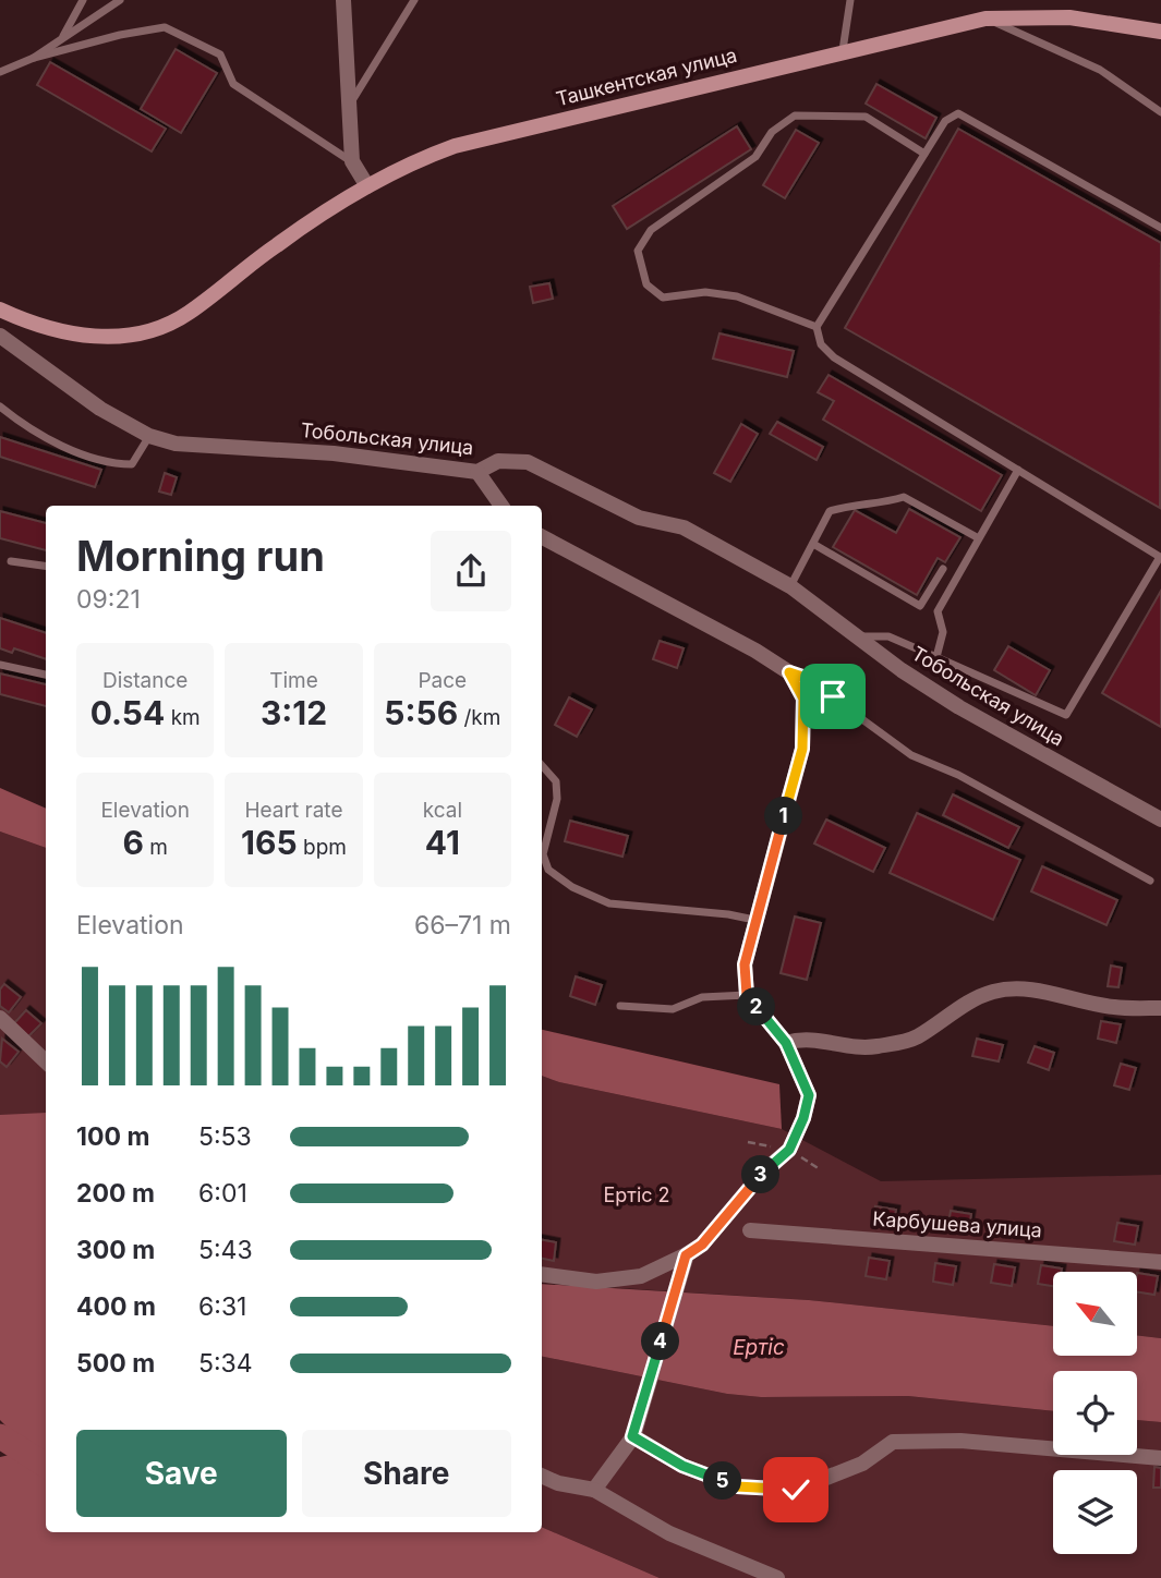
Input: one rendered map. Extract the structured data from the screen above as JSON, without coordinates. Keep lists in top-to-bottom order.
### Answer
{
  "streets": {
    "main road": ["Ташкентская улица"],
    "street": ["Тобольская улица", "Карбушева улица"]
  },
  "water": ["Ертіс"],
  "parks": ["Ертіс 2"],
  "north": "top left",
  "page": {
    "heading": ["Morning run", "09:21"],
    "stats": [
      ["Distance", "0.54 km"],
      ["Time", "3:12"],
      ["Pace", "5:56 /km"],
      ["Elevation", "6 m"],
      ["Heart rate", "165 bpm"],
      ["kcal", "41"]
    ],
    "pins": [
      "1",
      "2",
      "3",
      "4",
      "5"
    ],
    "chart": ["Elevation", "66–71 m"],
    "list": [
      {
        "name": "100 m",
        "note": "5:53"
      },
      {
        "name": "200 m",
        "note": "6:01"
      },
      {
        "name": "300 m",
        "note": "5:43"
      },
      {
        "name": "400 m",
        "note": "6:31"
      },
      {
        "name": "500 m",
        "note": "5:34"
      }
    ],
    "buttons": ["Save", "Share"]
  }
}
